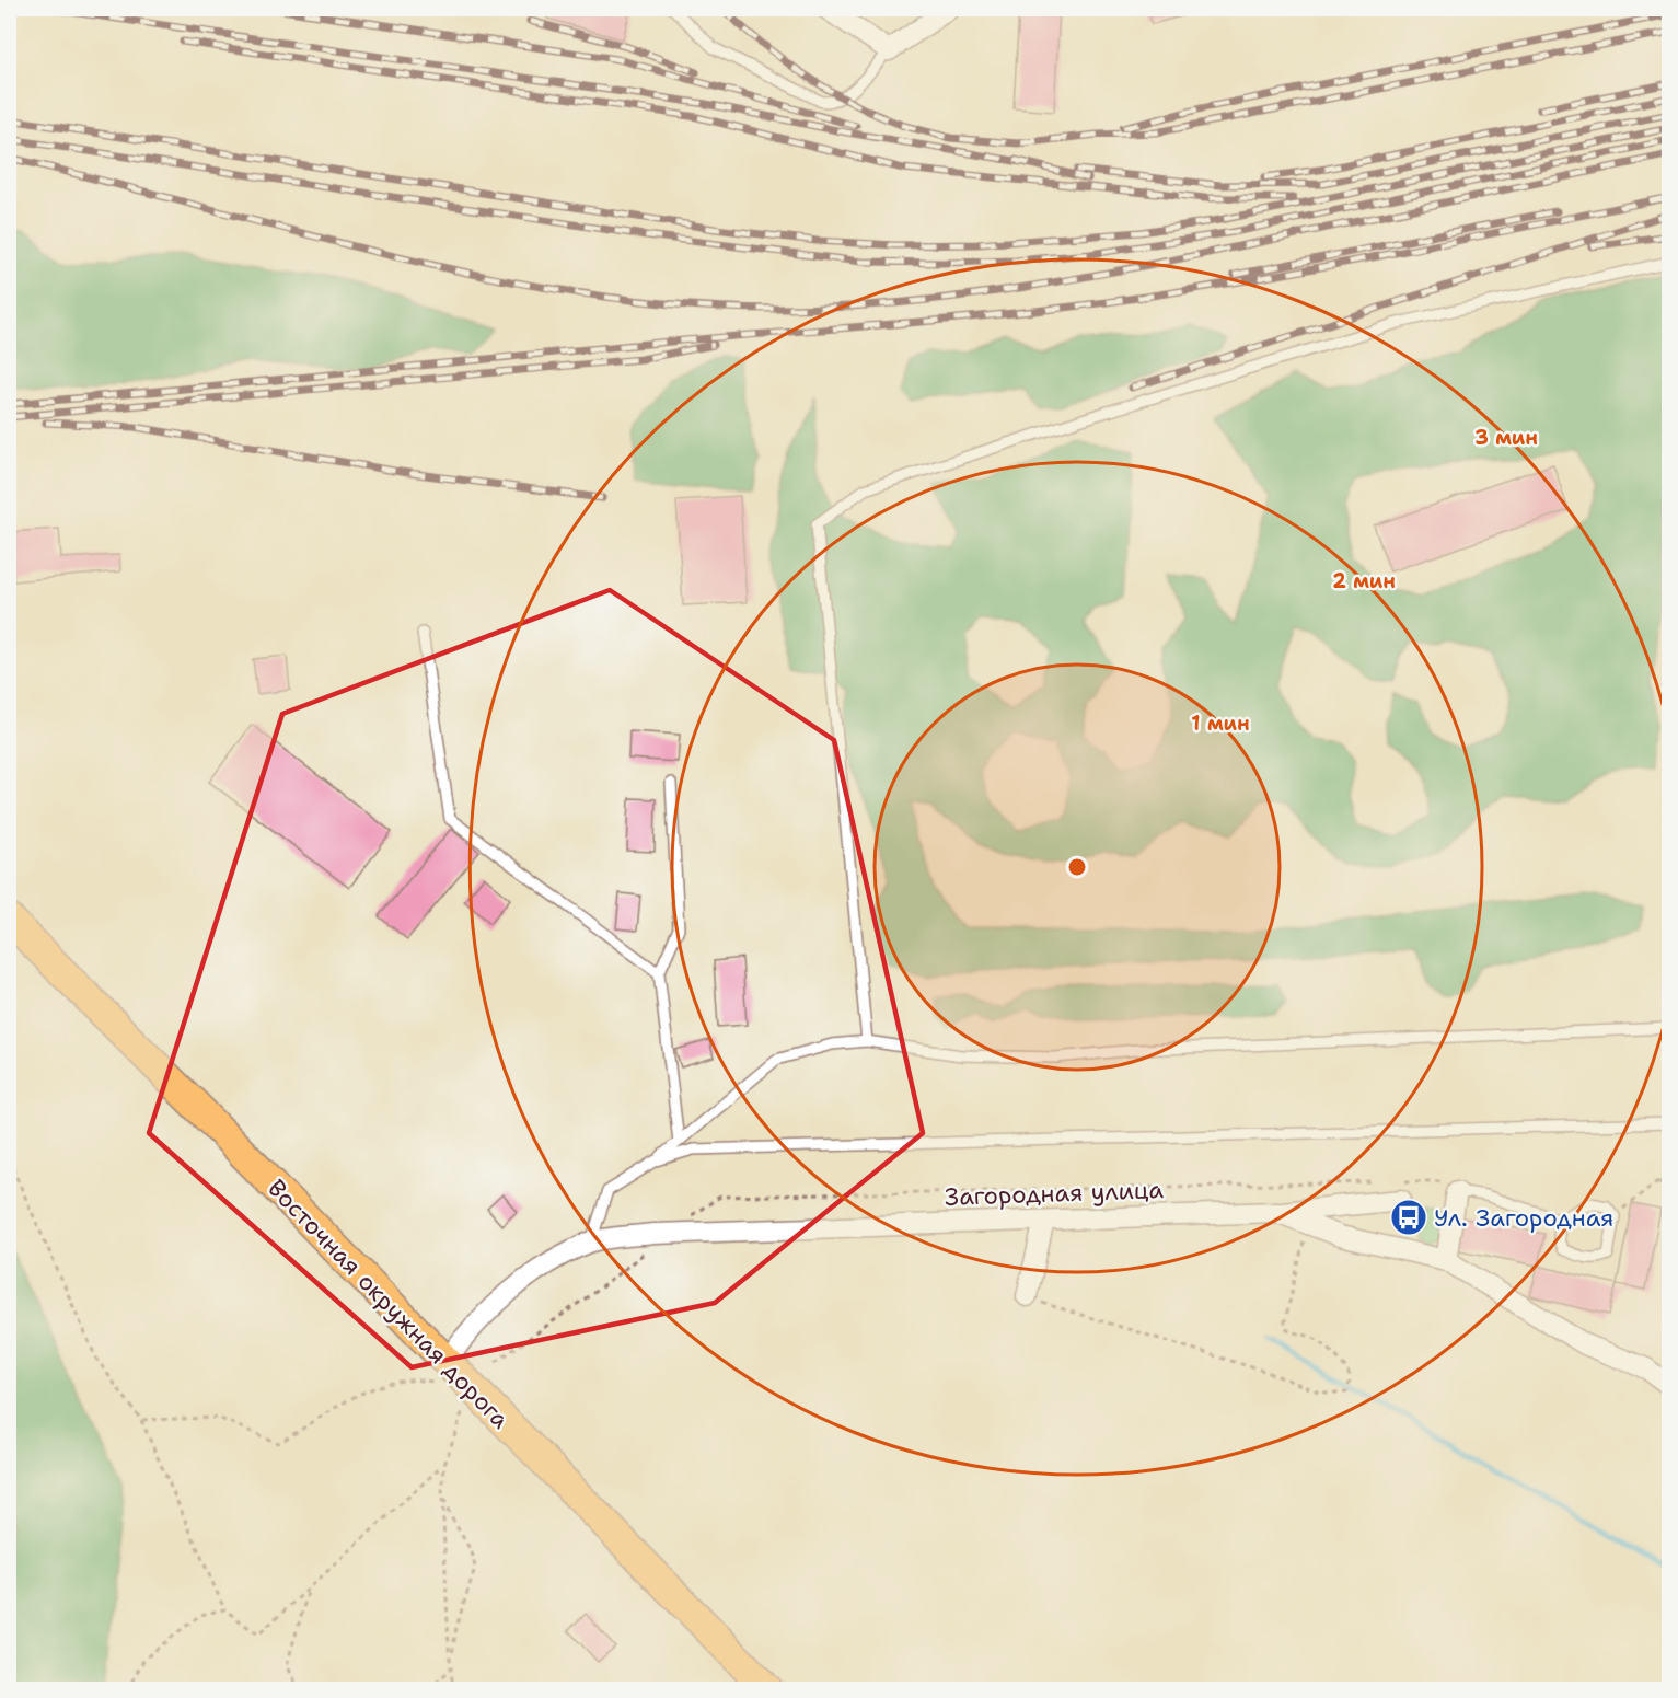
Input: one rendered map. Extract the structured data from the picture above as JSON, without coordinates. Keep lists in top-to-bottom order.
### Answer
{
  "streets": {
    "main road": ["Восточная окружная дорога"],
    "street": ["Загородная улица"]
  },
  "crossings": [
    ["Загородная улица", "Восточная окружная дорога"]
  ],
  "places": {
    "bus stop": ["Ул. Загородная"]
  },
  "rings": ["3 мин", "2 мин", "1 мин"]
}
